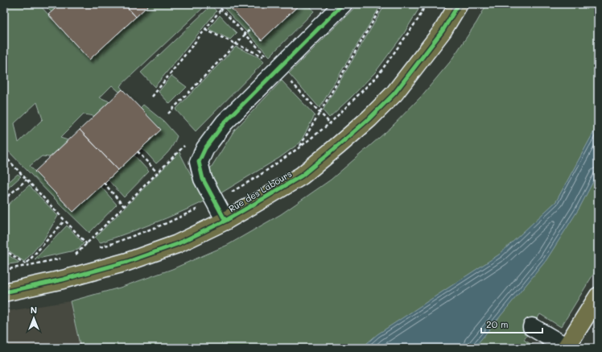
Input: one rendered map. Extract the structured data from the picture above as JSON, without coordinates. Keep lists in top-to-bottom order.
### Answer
{
  "streets": {
    "main road": ["Rue des Labours"]
  },
  "scale_bar": "20 m",
  "north": "top"
}
